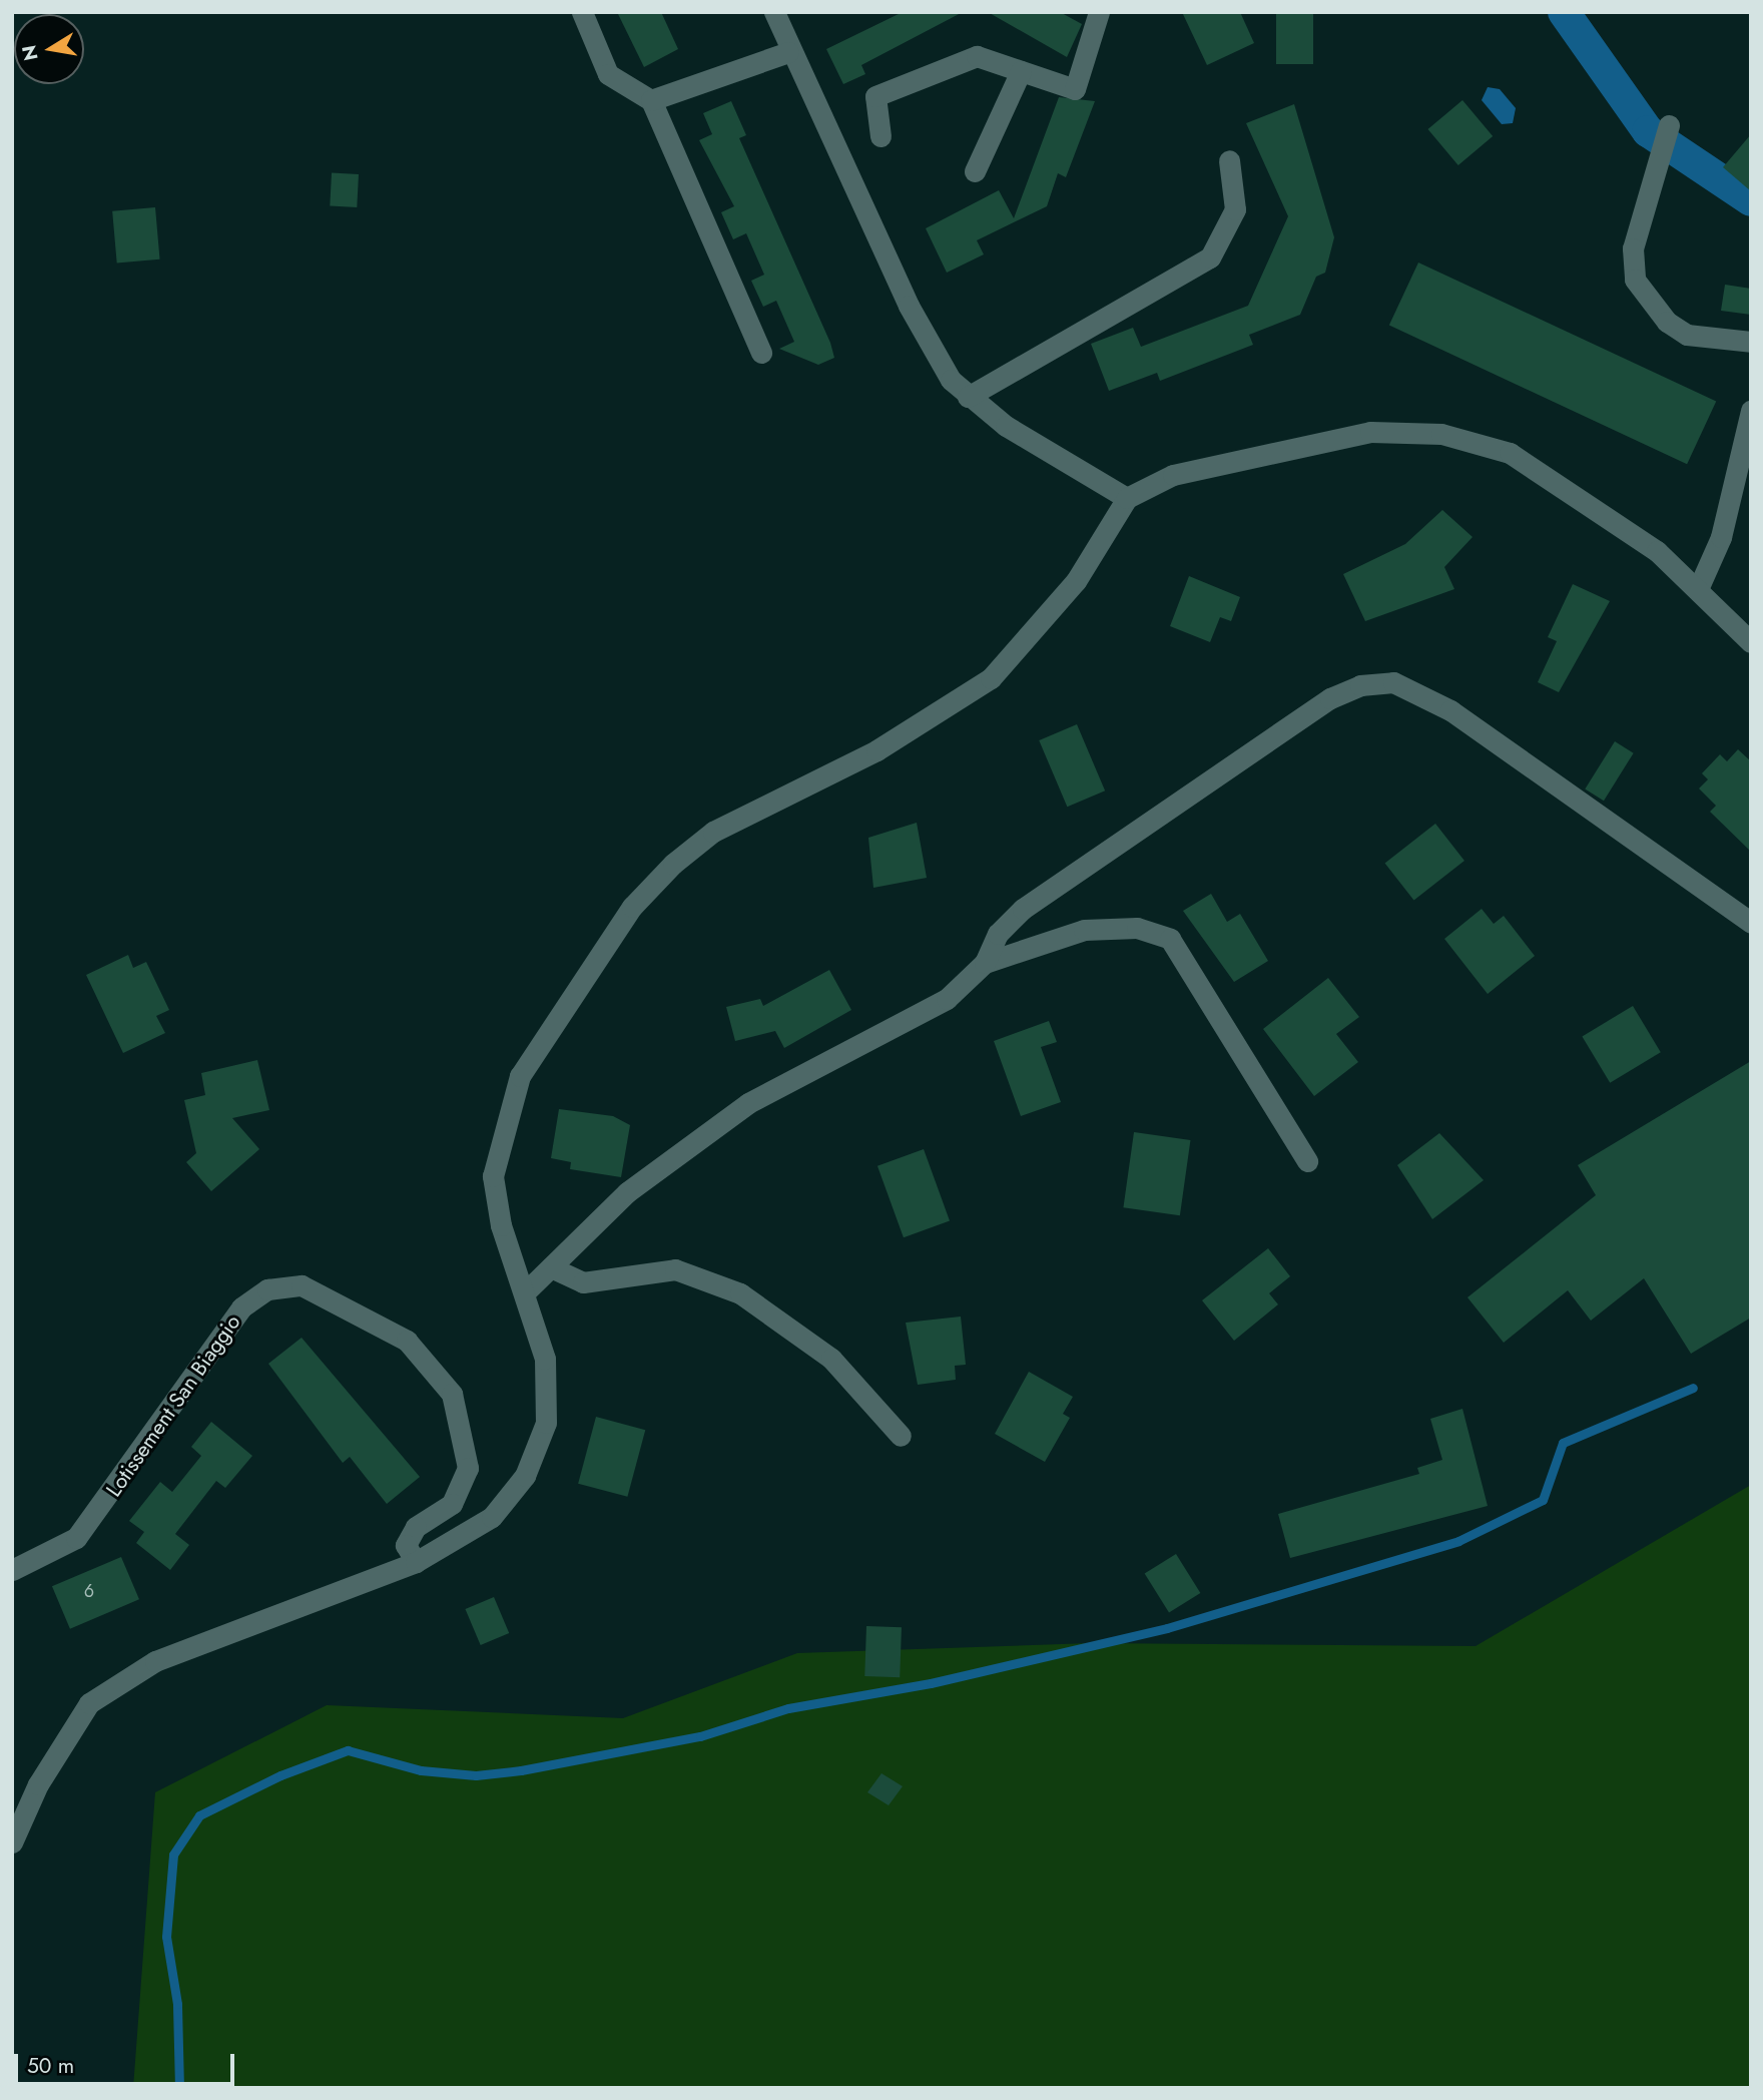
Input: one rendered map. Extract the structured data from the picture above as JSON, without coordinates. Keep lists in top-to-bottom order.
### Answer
{
  "streets": {
    "street": ["Lotissement San Biaggio"]
  },
  "house_numbers": ["6"],
  "scale_bar": "50 m",
  "north": "left"
}
